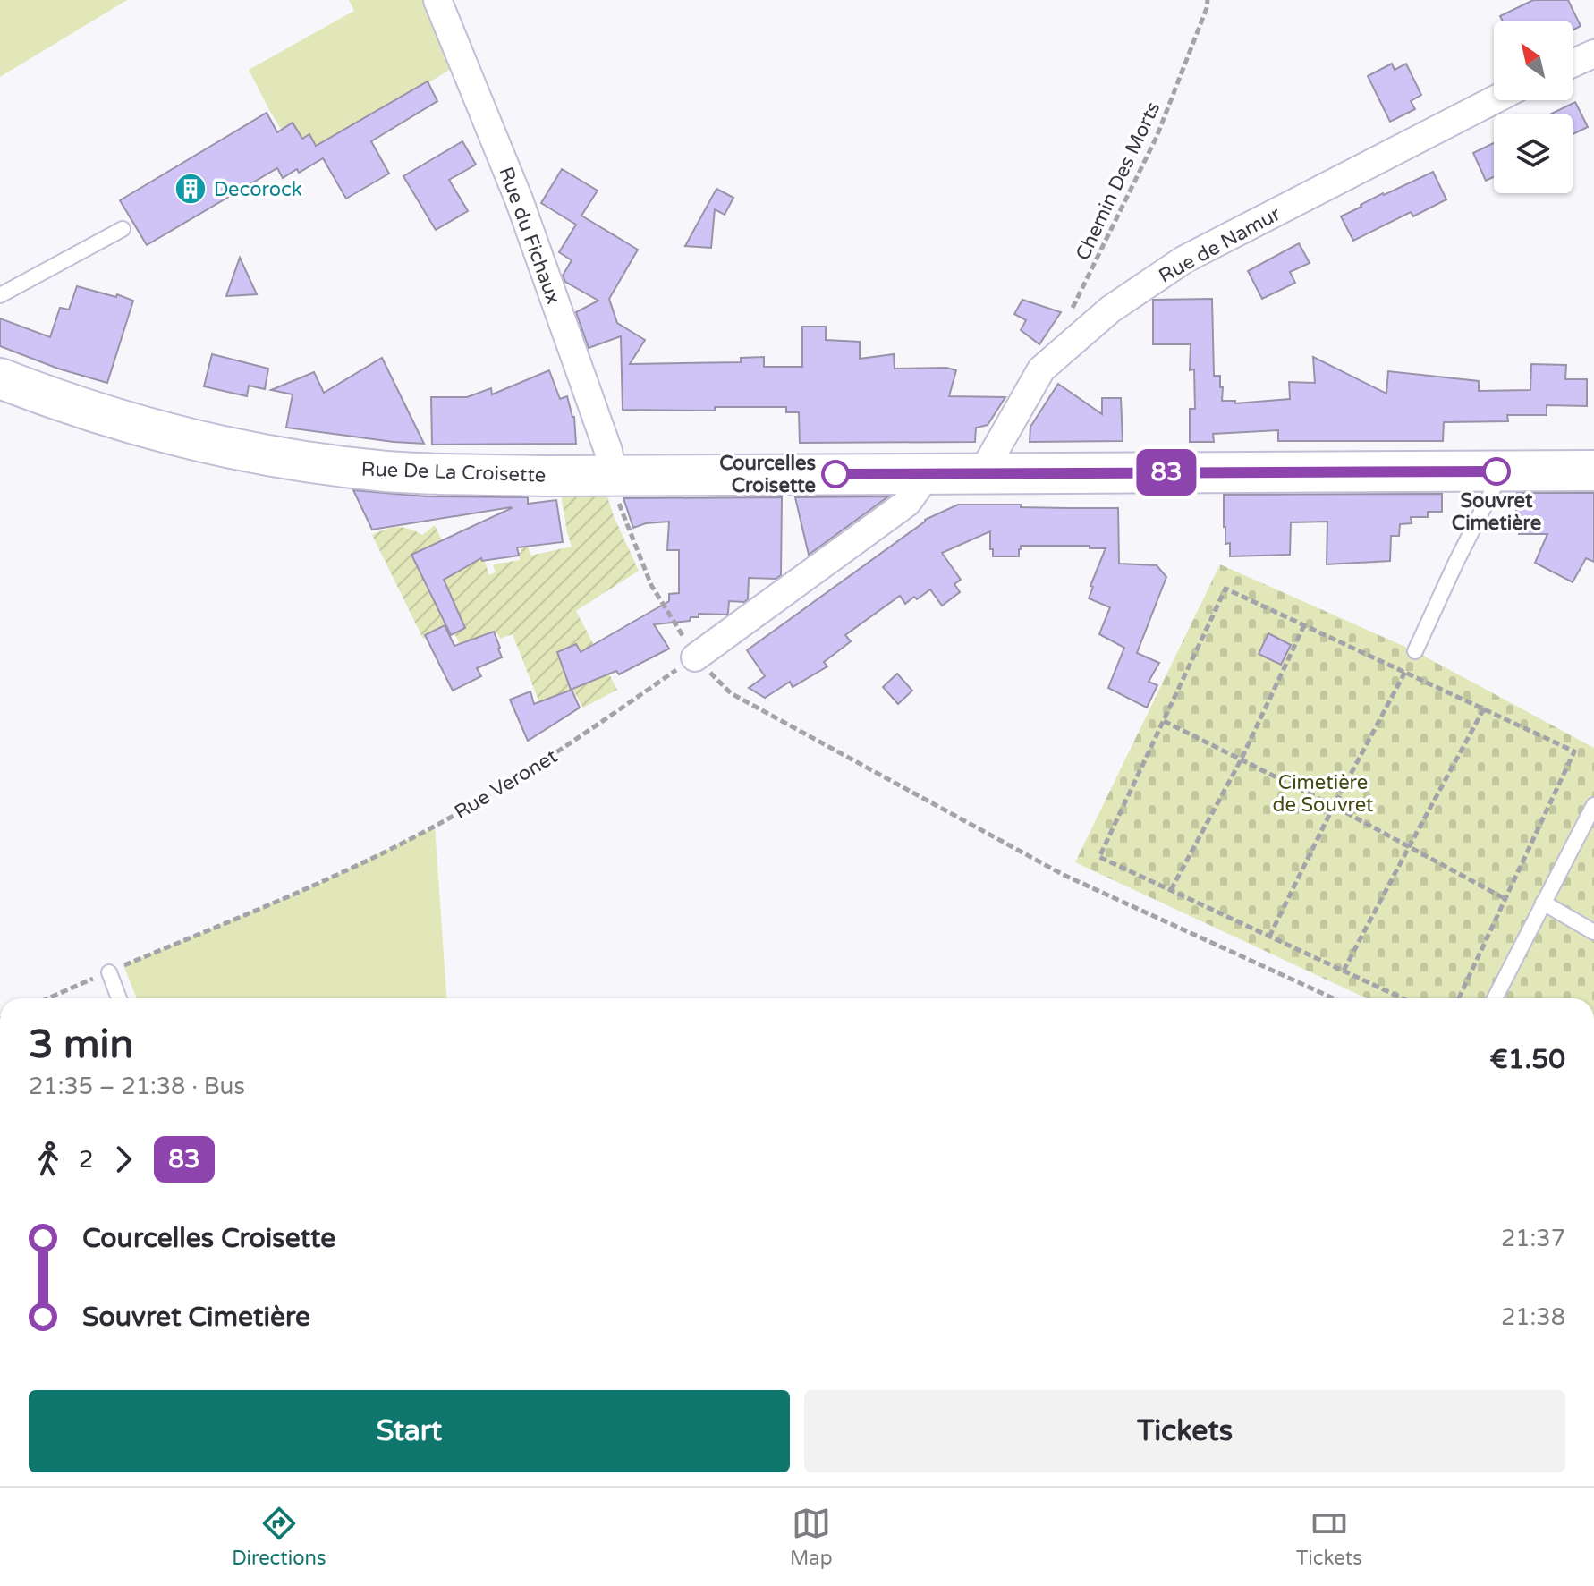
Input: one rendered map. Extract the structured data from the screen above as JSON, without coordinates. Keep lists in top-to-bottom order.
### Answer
{
  "streets": {
    "main road": ["Rue De La Croisette"],
    "street": ["Rue du Fichaux", "Rue de Namur"],
    "path": ["Chemin Des Morts", "Rue Veronet"]
  },
  "crossings": [
    ["Rue du Fichaux", "Rue De La Croisette"],
    ["Rue de Namur", "Rue De La Croisette"]
  ],
  "parks": ["Cimetière de Souvret"],
  "places": {
    "building": ["Decorock"],
    "other": ["Souvret Cimetière", "Courcelles Croisette"]
  },
  "lines": ["bus line 83"],
  "north": "top left",
  "page": {
    "on_map": "83",
    "heading": ["3 min", "21:35 – 21:38 · Bus", "€1.50"],
    "legs": ["2", "83"],
    "list": [
      {
        "name": "Courcelles Croisette",
        "value": "21:37"
      },
      {
        "name": "Souvret Cimetière",
        "value": "21:38"
      }
    ],
    "buttons": ["Start", "Tickets"],
    "tabs": ["Directions", "Map", "Tickets"]
  }
}
